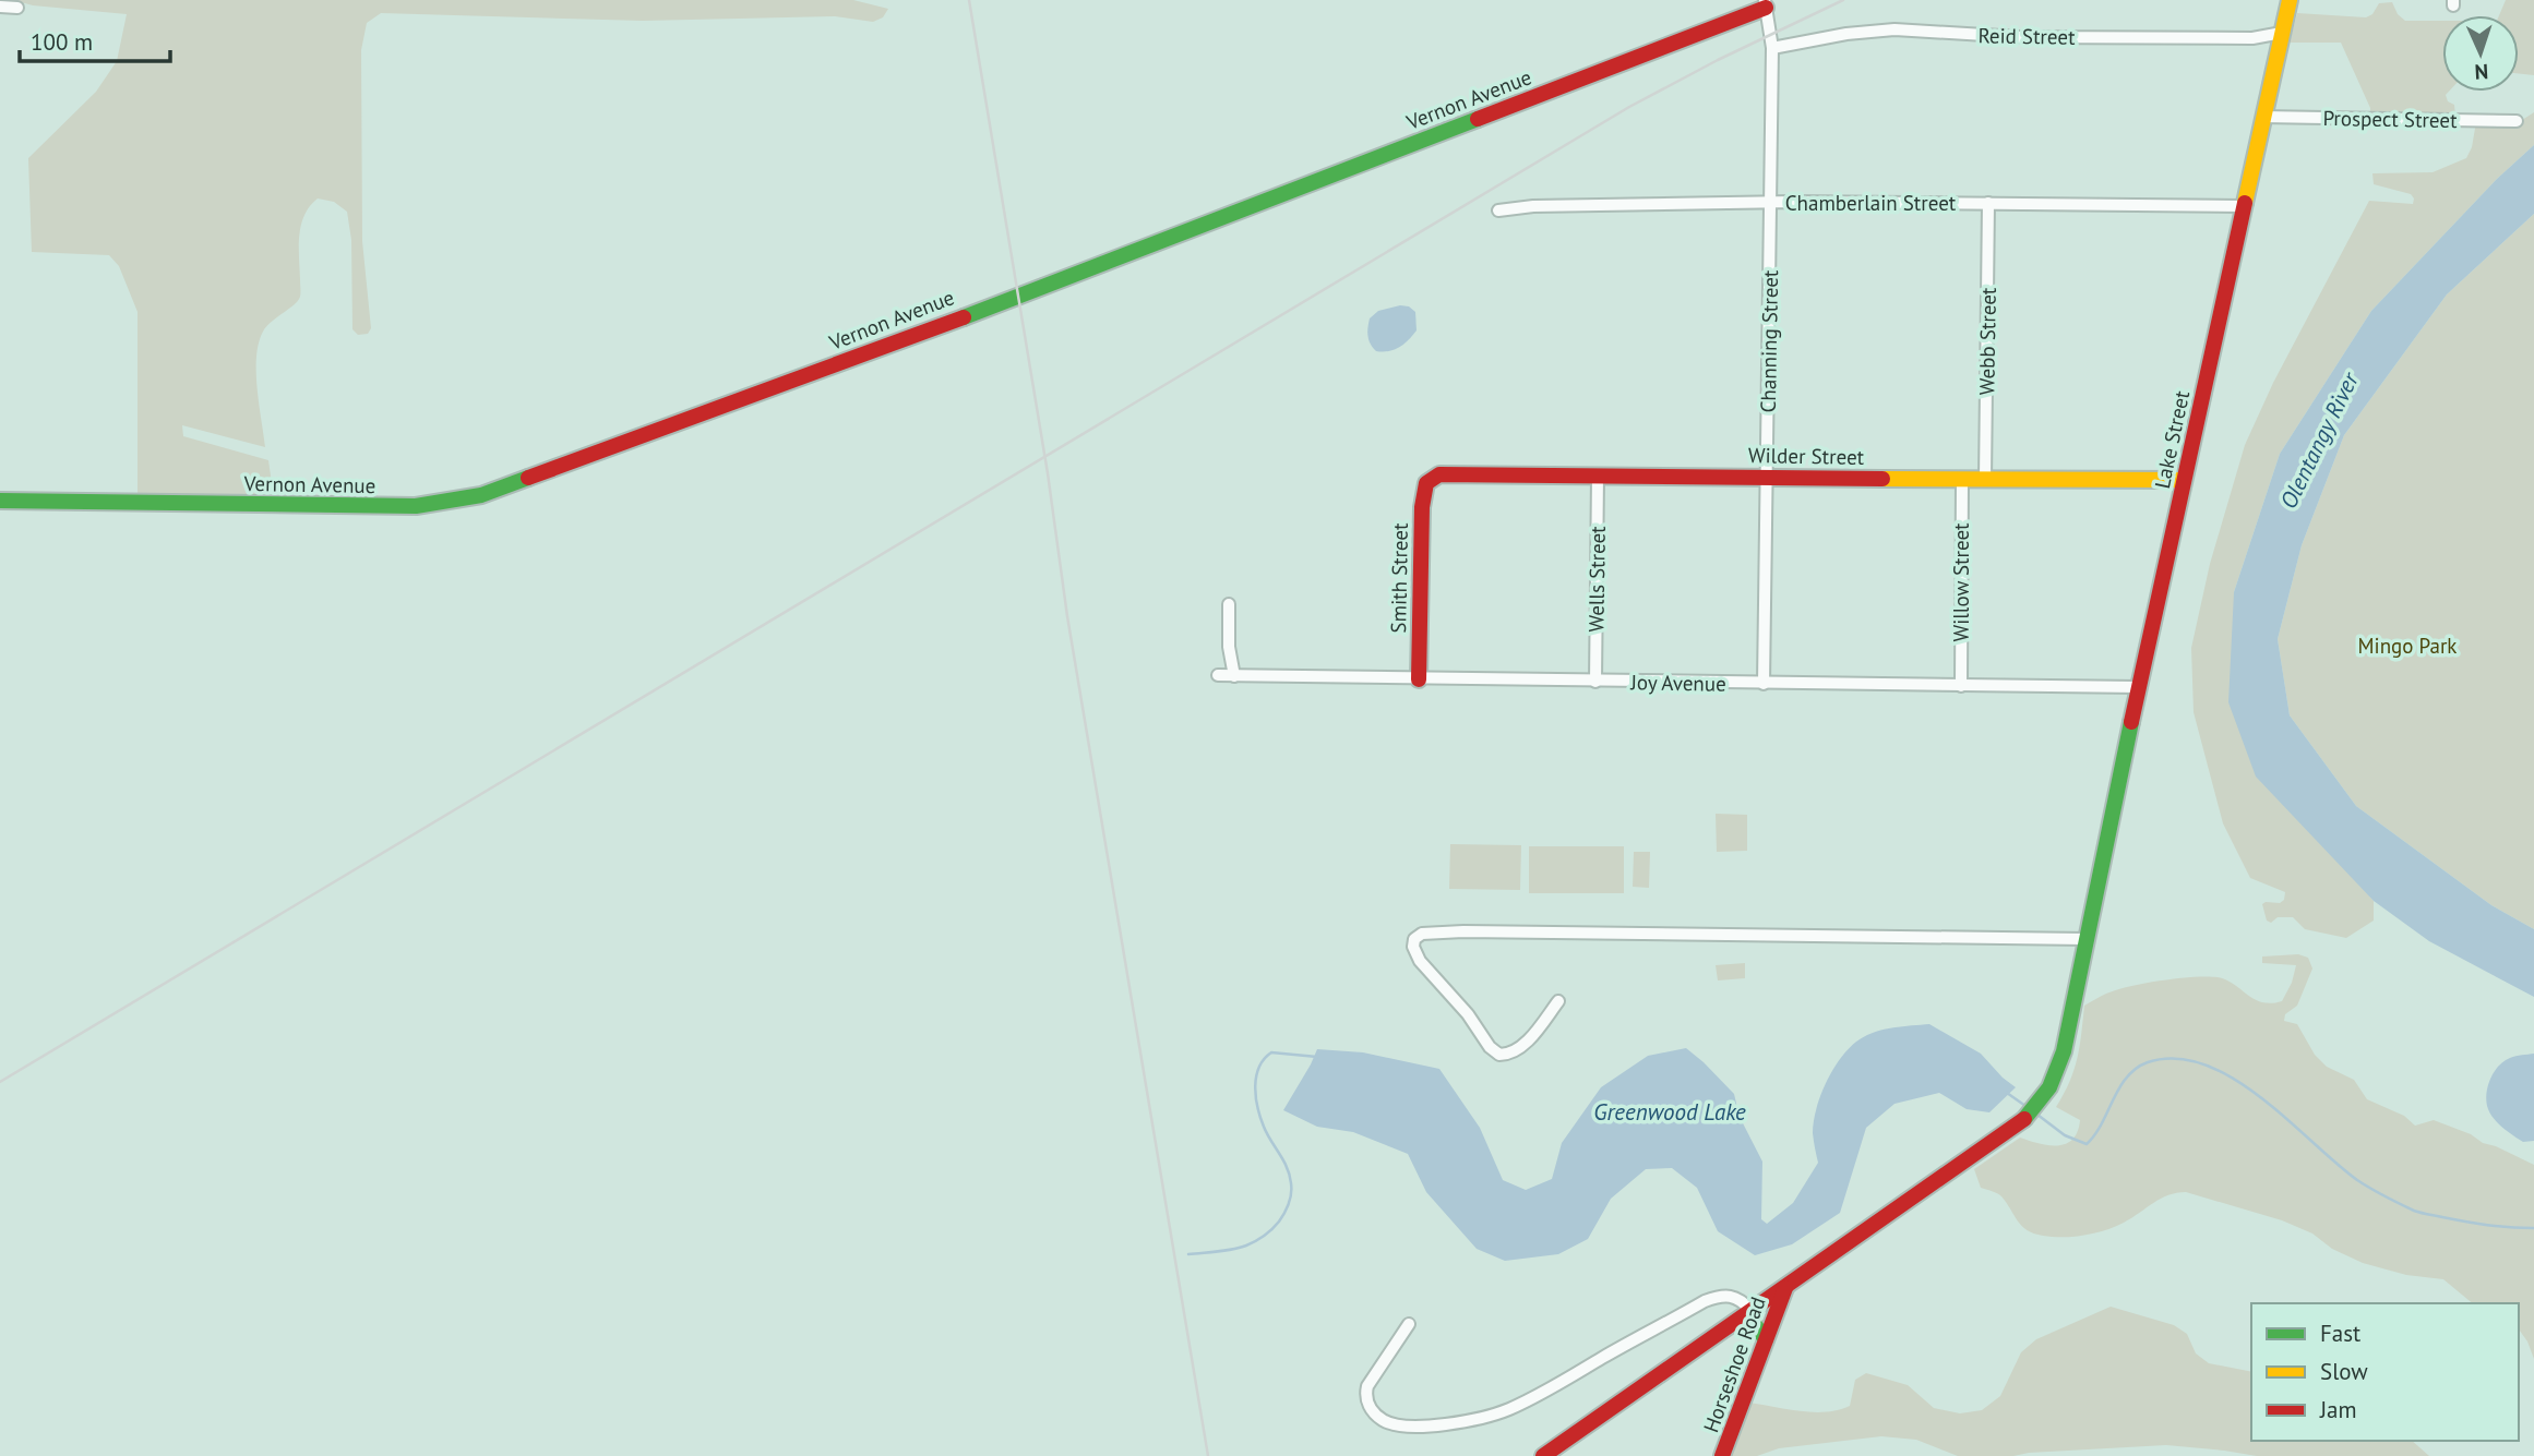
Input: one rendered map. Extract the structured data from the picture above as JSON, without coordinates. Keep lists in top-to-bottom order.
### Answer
{
  "streets": {
    "street": [
      "Reid Street",
      "Vernon Avenue",
      "Prospect Street",
      "Chamberlain Street",
      "Channing Street",
      "Webb Street",
      "Lake Street",
      "Wilder Street",
      "Smith Street",
      "Wells Street",
      "Willow Street",
      "Joy Avenue",
      "Horseshoe Road"
    ]
  },
  "crossings": [
    ["Reid Street", "Channing Street"],
    ["Reid Street", "Lake Street"],
    ["Vernon Avenue", "Channing Street"],
    ["Prospect Street", "Lake Street"],
    ["Chamberlain Street", "Channing Street"],
    ["Chamberlain Street", "Webb Street"],
    ["Chamberlain Street", "Lake Street"],
    ["Channing Street", "Wilder Street"],
    ["Channing Street", "Joy Avenue"],
    ["Webb Street", "Wilder Street"],
    ["Lake Street", "Wilder Street"],
    ["Lake Street", "Joy Avenue"],
    ["Lake Street", "Horseshoe Road"],
    ["Wilder Street", "Smith Street"],
    ["Wilder Street", "Wells Street"],
    ["Wilder Street", "Willow Street"],
    ["Smith Street", "Joy Avenue"],
    ["Wells Street", "Joy Avenue"],
    ["Willow Street", "Joy Avenue"]
  ],
  "water": ["Olentangy River", "Greenwood Lake"],
  "parks": ["Mingo Park"],
  "legend": ["Fast", "Slow", "Jam"],
  "scale_bar": "100 m",
  "north": "bottom"
}
